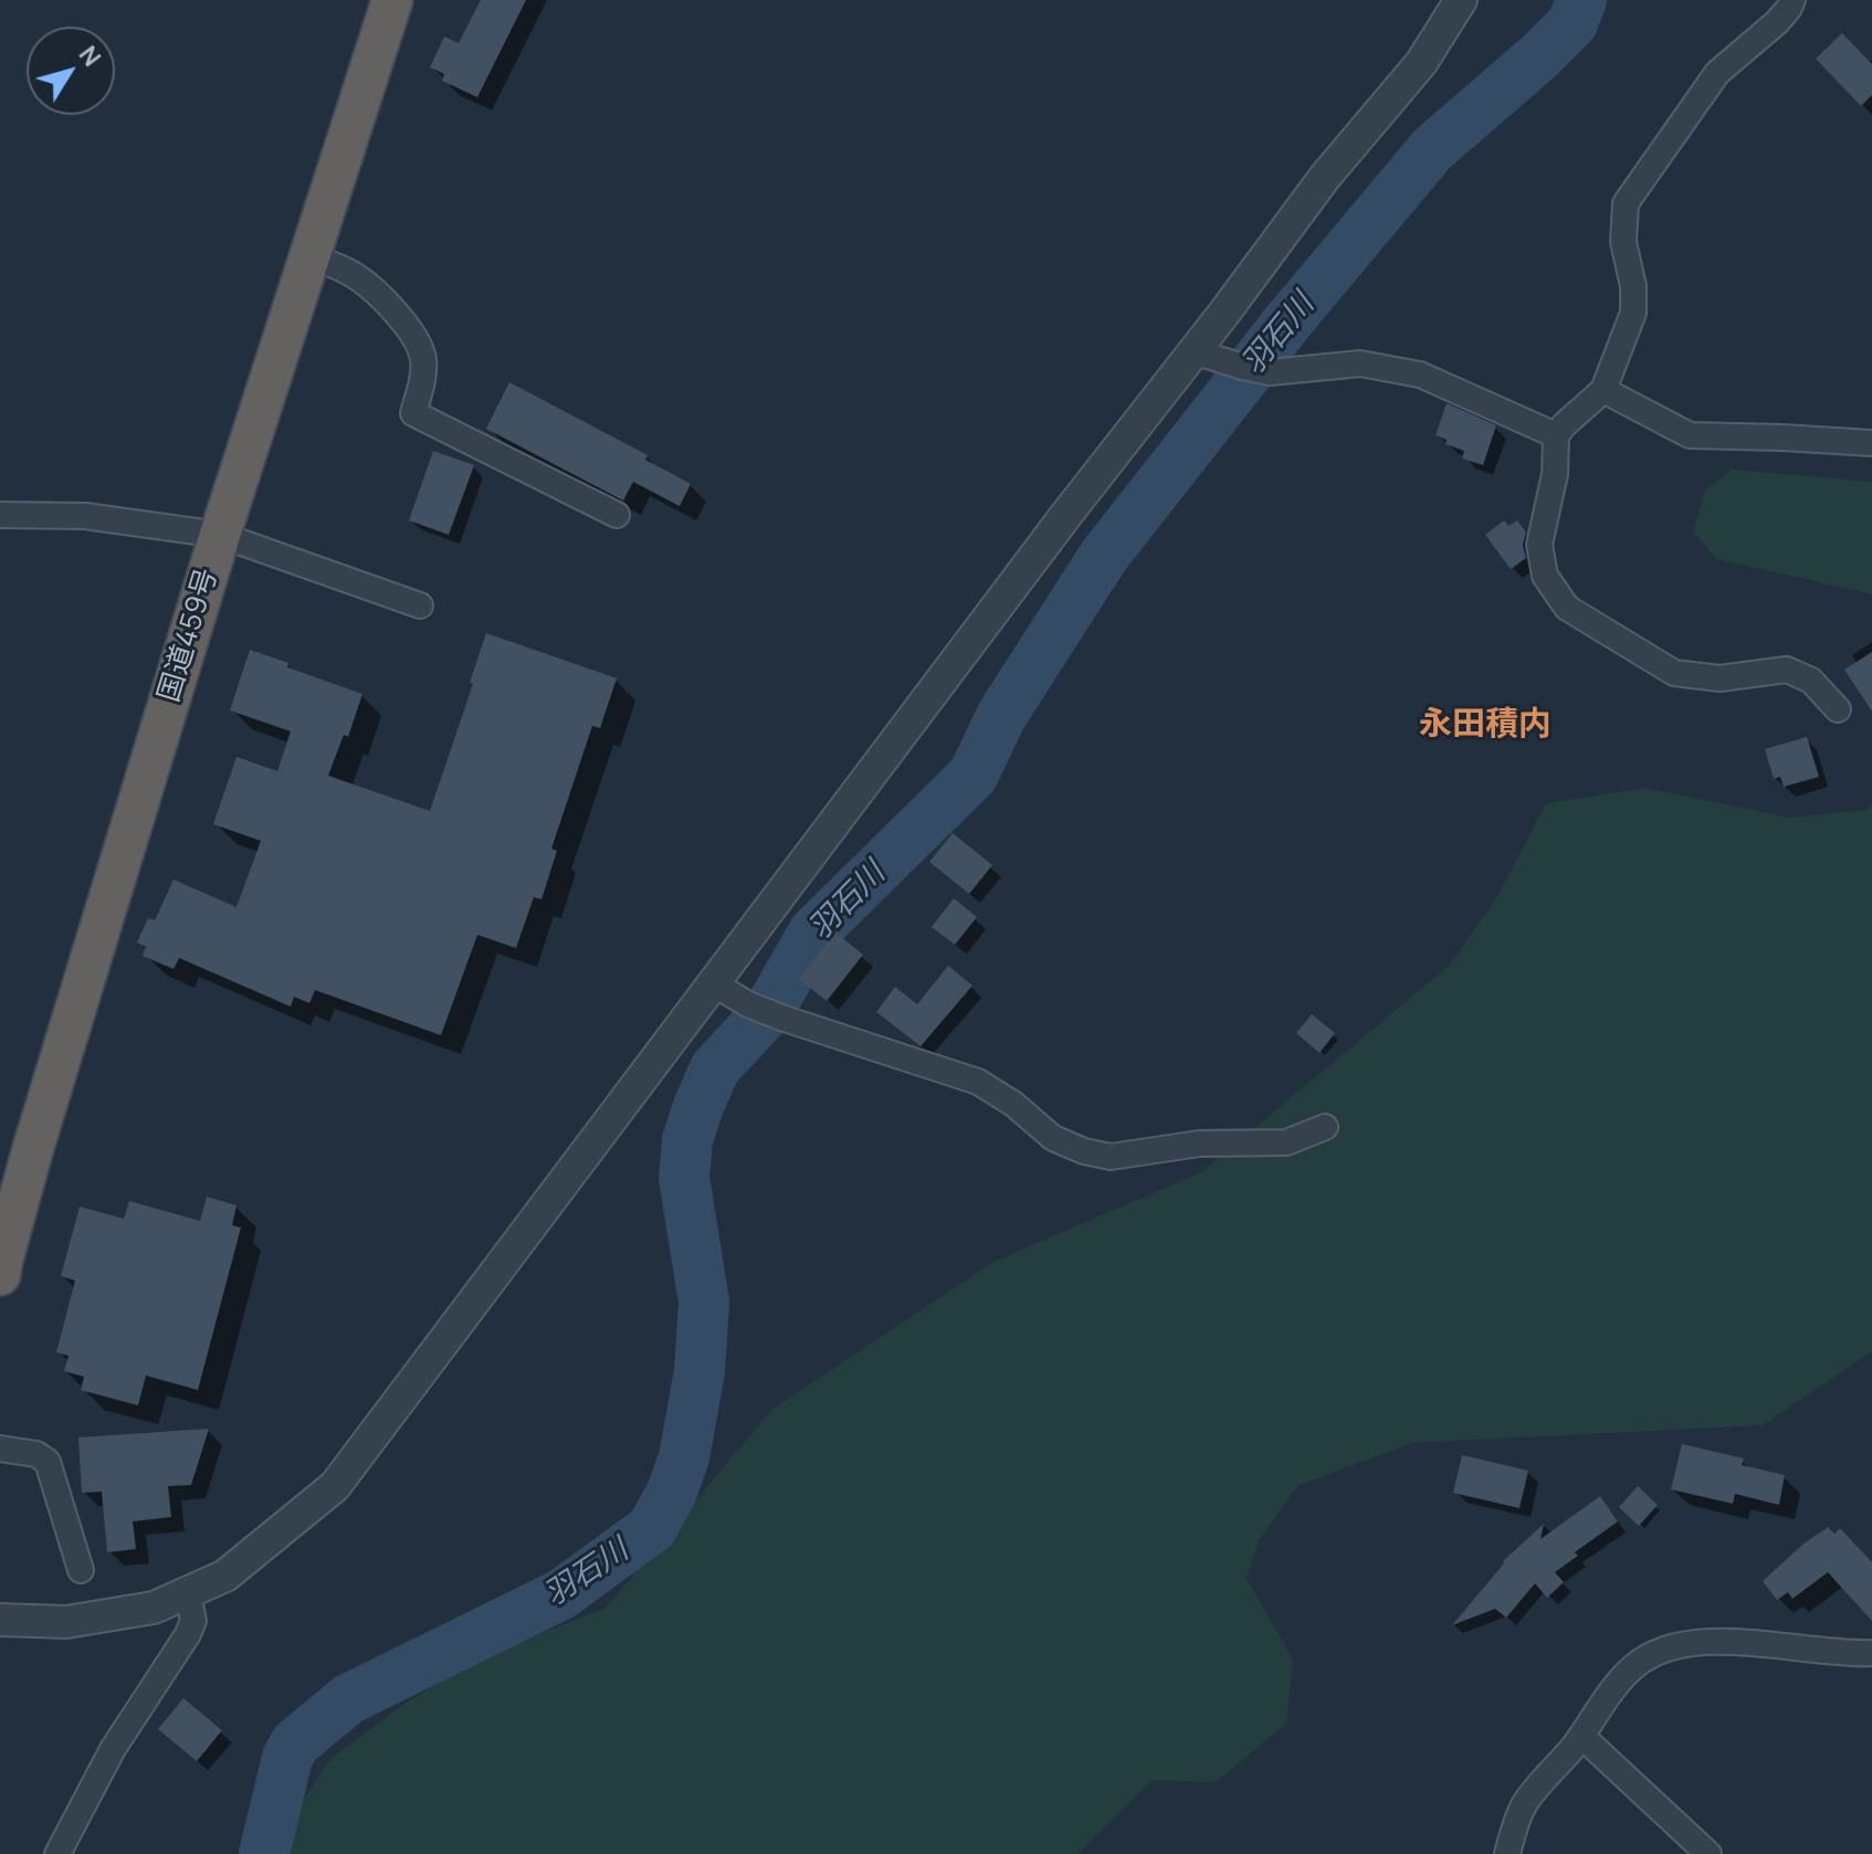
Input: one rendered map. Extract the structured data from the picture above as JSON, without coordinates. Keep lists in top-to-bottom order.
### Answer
{
  "streets": {
    "highway": ["国道459号"]
  },
  "districts": ["永田積内"],
  "water": ["羽石川"],
  "north": "top right"
}
